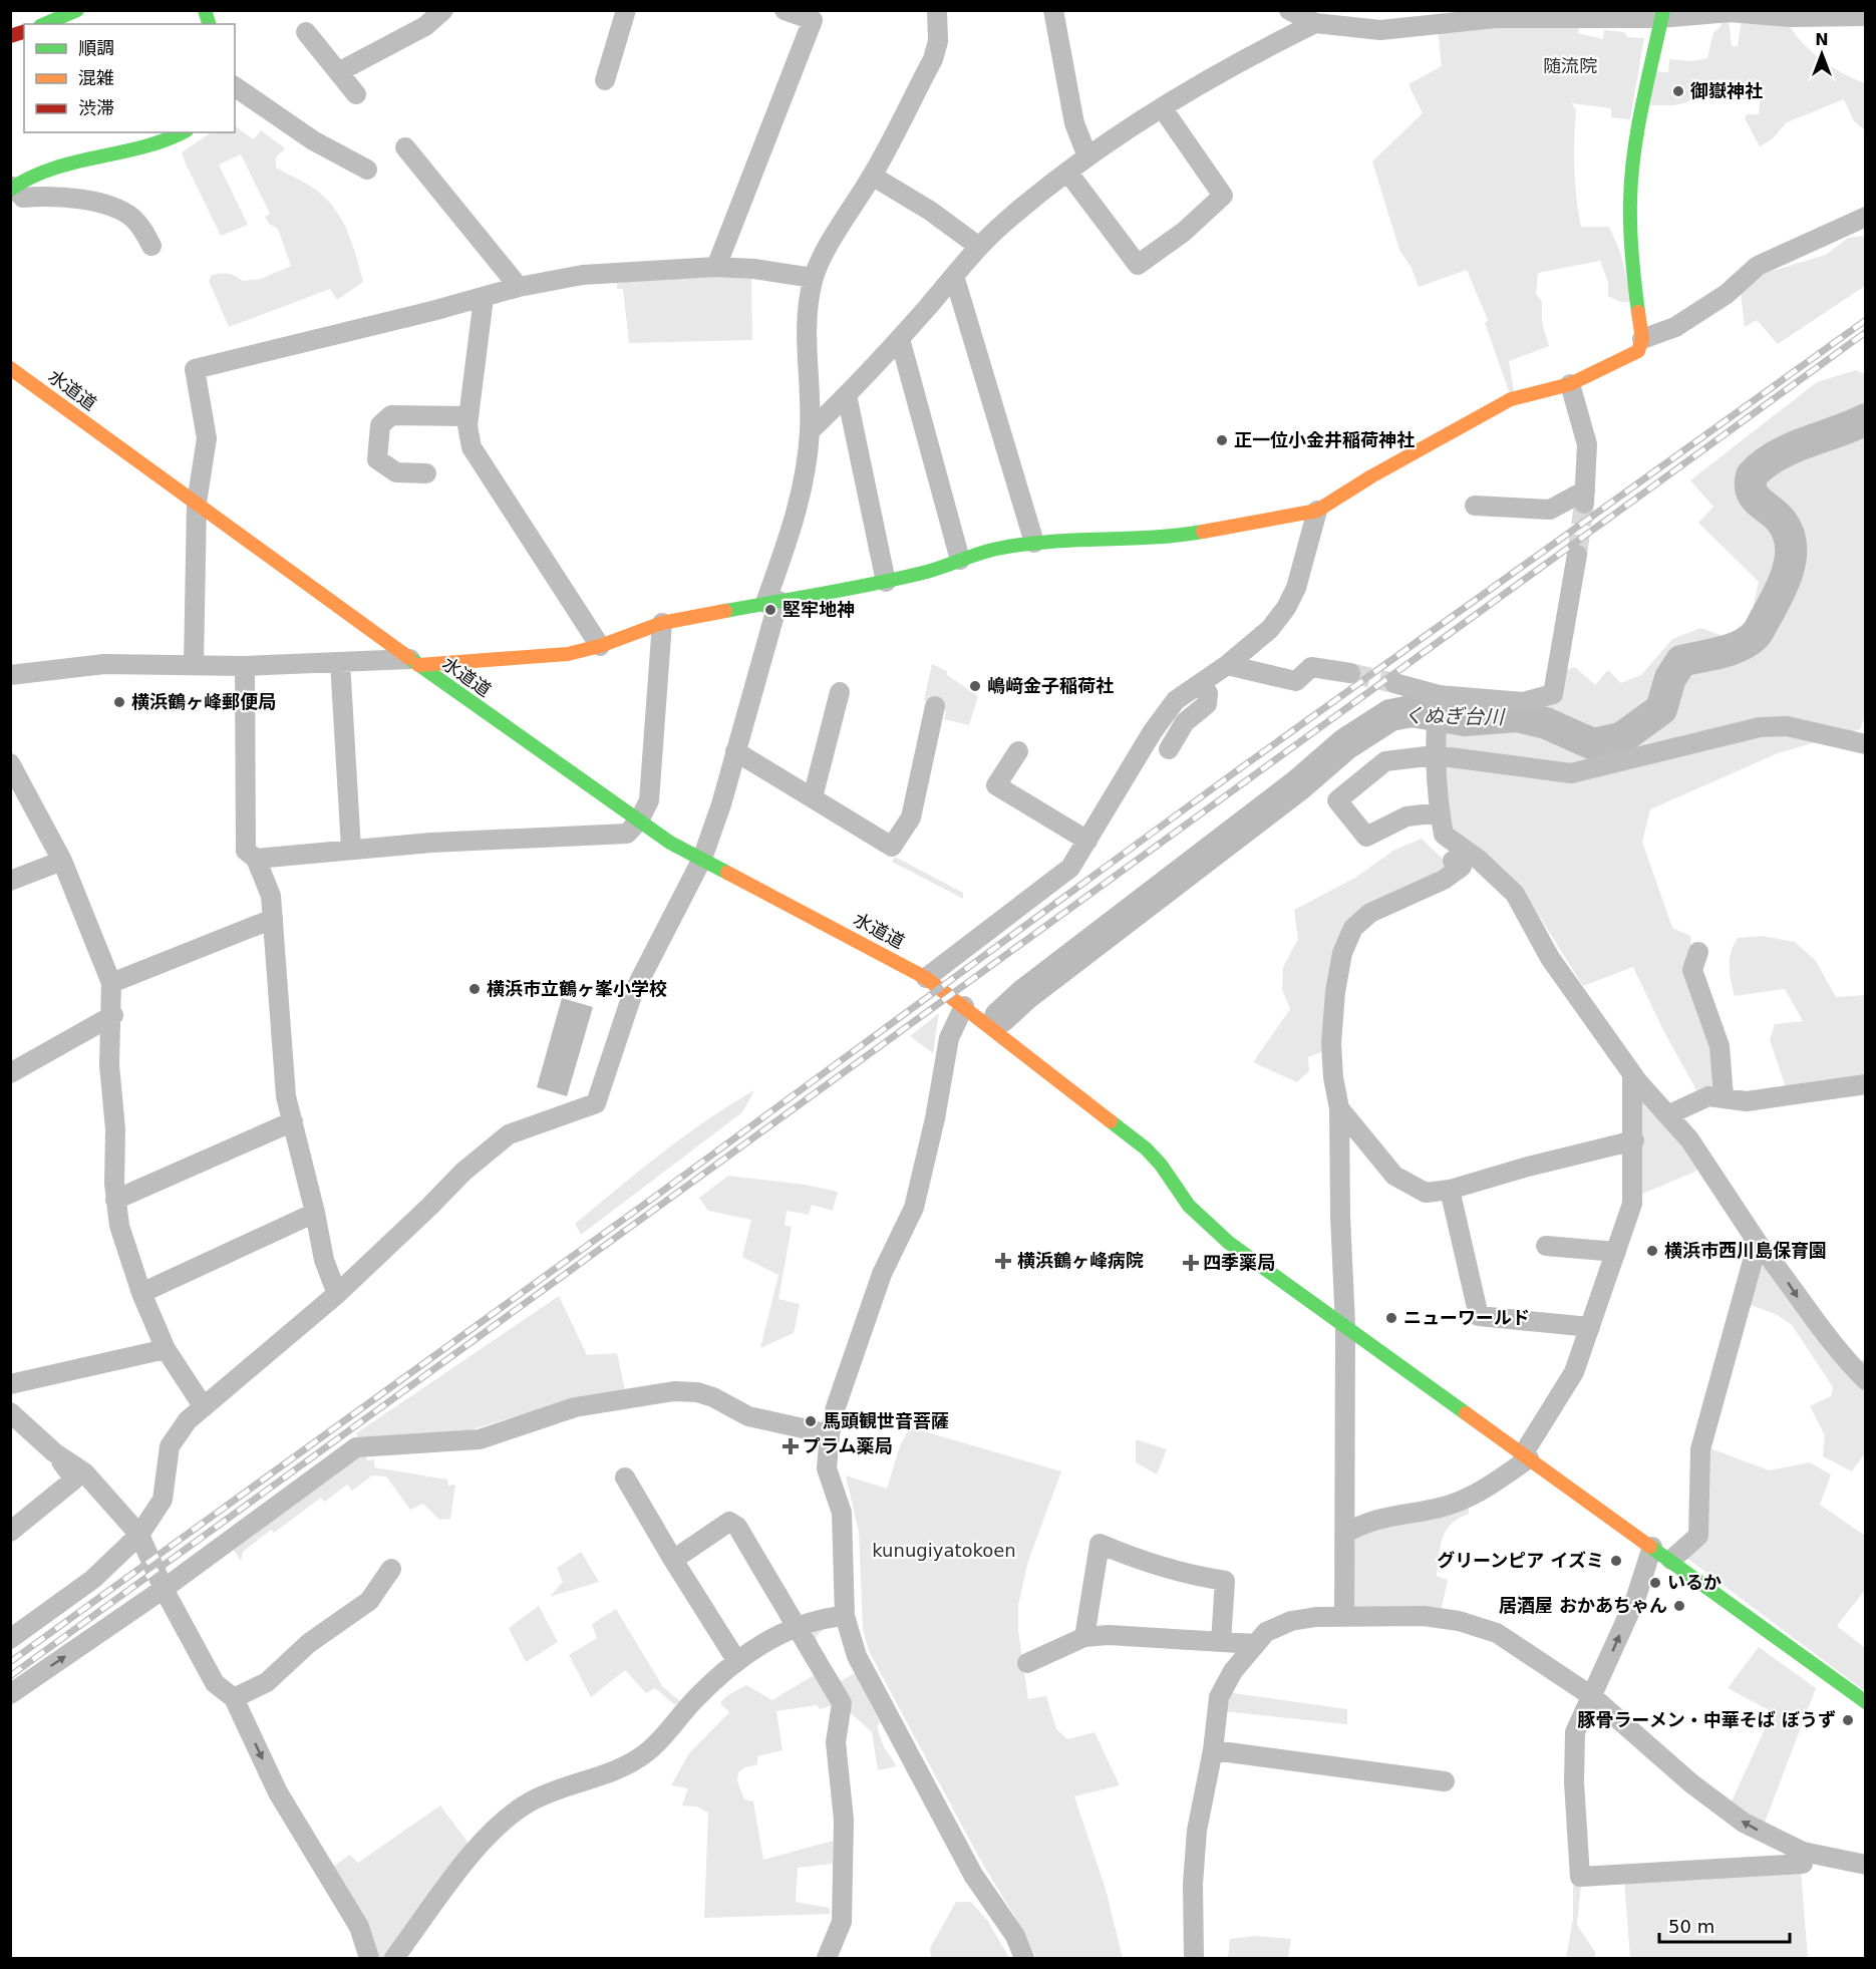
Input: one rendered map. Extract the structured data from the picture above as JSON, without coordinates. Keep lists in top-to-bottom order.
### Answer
{
  "streets": {
    "street": ["水道道"]
  },
  "water": ["くぬぎ台川"],
  "parks": ["随流院", "kunugiyatokoen"],
  "places": {
    "other": [
      "御嶽神社",
      "正一位小金井稲荷神社",
      "堅牢地神",
      "嶋﨑金子稲荷社",
      "横浜鶴ヶ峰郵便局",
      "横浜市立鶴ヶ峯小学校",
      "横浜市西川島保育園",
      "ニューワールド",
      "馬頭観世音菩薩",
      "グリーンピア イズミ",
      "いるか",
      "居酒屋 おかあちゃん",
      "豚骨ラーメン・中華そば ぼうず"
    ],
    "health": ["横浜鶴ヶ峰病院", "四季薬局", "プラム薬局"]
  },
  "legend": ["順調", "混雑", "渋滞"],
  "scale_bar": "50 m",
  "north": "top"
}
